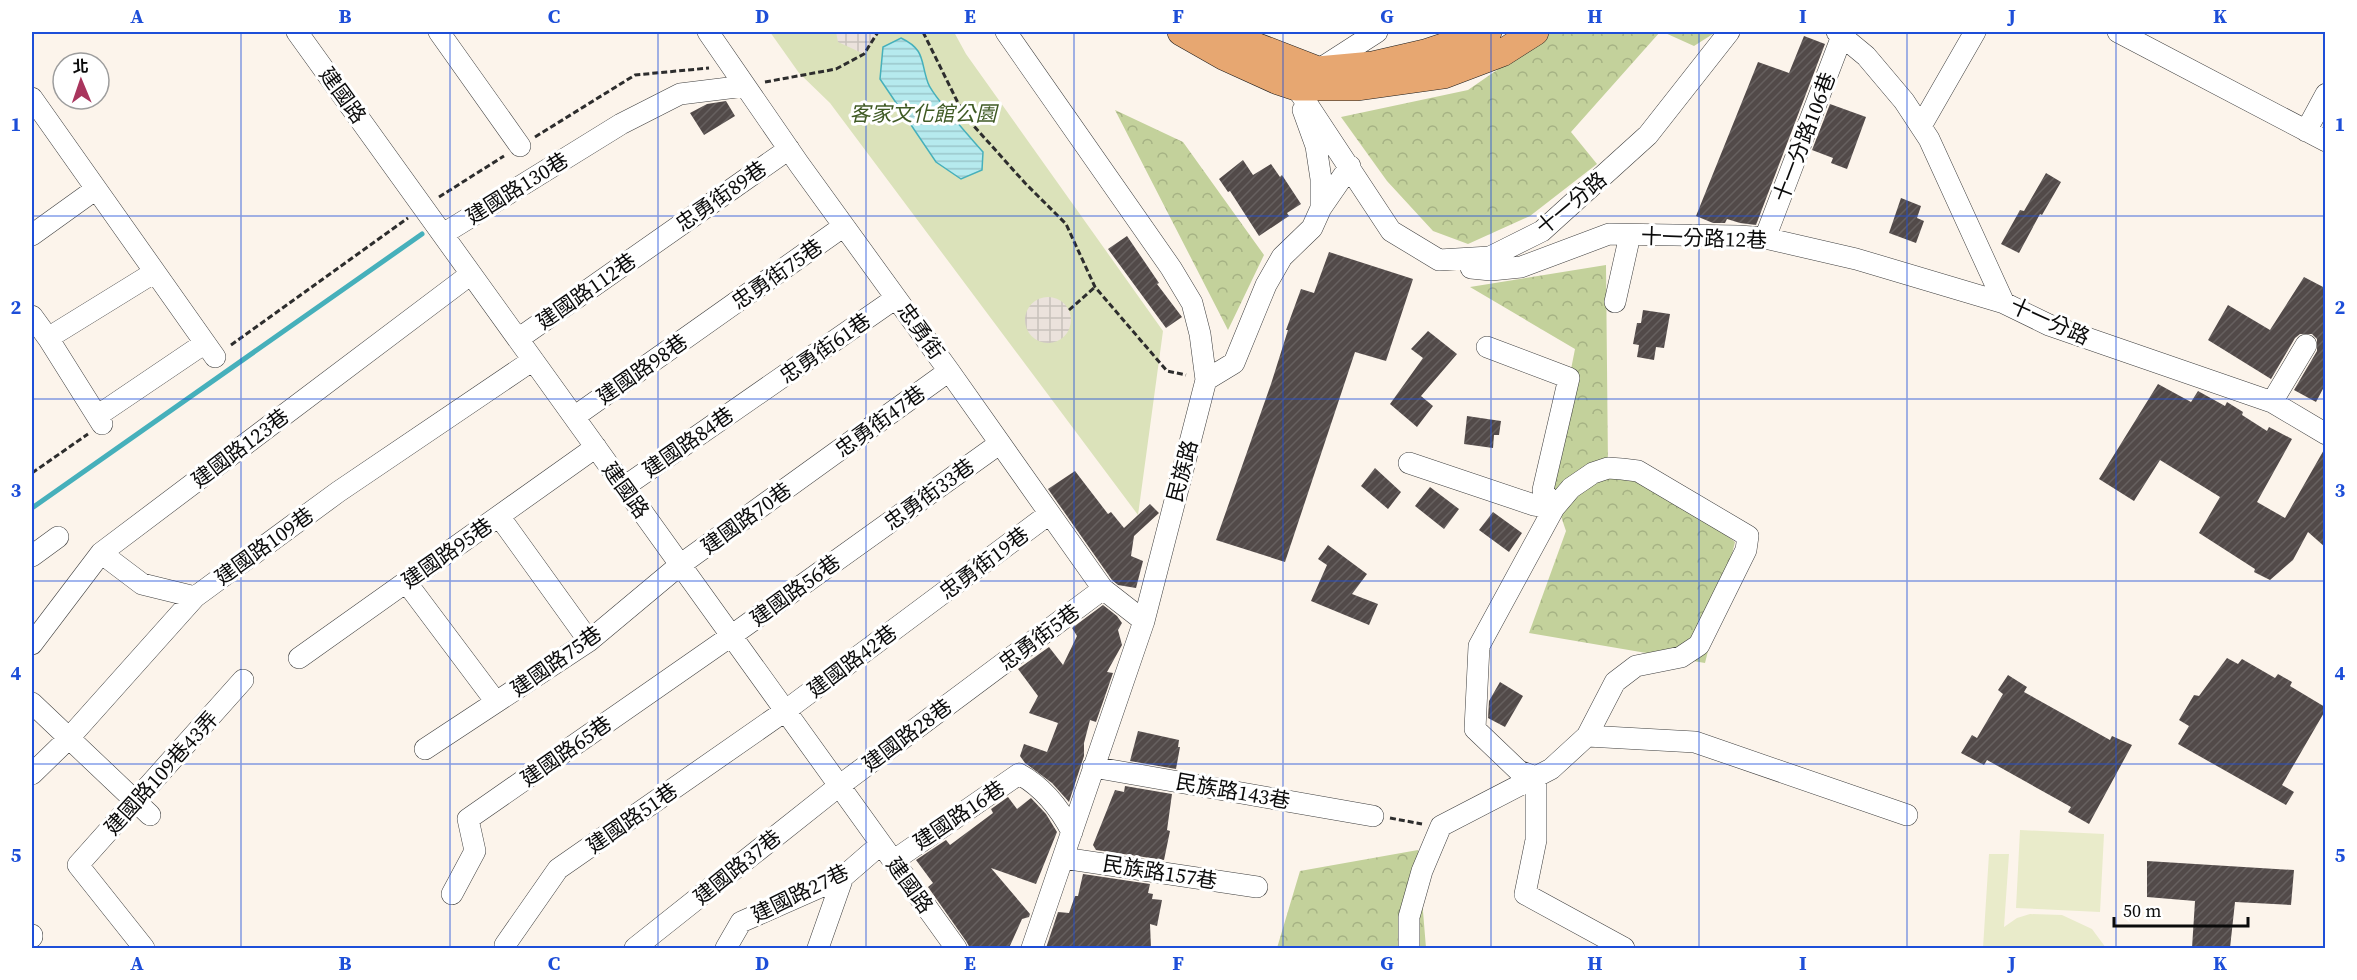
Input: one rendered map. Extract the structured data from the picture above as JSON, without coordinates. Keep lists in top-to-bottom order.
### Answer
{
  "streets": {
    "street": [
      "建國路",
      "十一分路106巷",
      "建國路130巷",
      "忠勇街89巷",
      "十一分路",
      "十一分路12巷",
      "忠勇街75巷",
      "建國路112巷",
      "忠勇街",
      "忠勇街61巷",
      "建國路98巷",
      "忠勇街47巷",
      "建國路84巷",
      "建國路123巷",
      "民族路",
      "忠勇街33巷",
      "建國路70巷",
      "建國路109巷",
      "建國路95巷",
      "忠勇街19巷",
      "建國路56巷",
      "忠勇街5巷",
      "建國路75巷",
      "建國路42巷",
      "建國路28巷",
      "建國路65巷",
      "建國路109巷43弄",
      "民族路143巷",
      "建國路16巷",
      "建國路51巷",
      "建國路37巷",
      "民族路157巷",
      "建國路27巷"
    ]
  },
  "crossings": [
    ["建國路", "建國路130巷"],
    ["建國路", "建國路112巷"],
    ["建國路", "建國路98巷"],
    ["建國路", "建國路84巷"],
    ["建國路", "建國路123巷"],
    ["建國路", "建國路70巷"],
    ["建國路", "建國路109巷"],
    ["建國路", "建國路95巷"],
    ["建國路", "建國路56巷"],
    ["建國路", "建國路75巷"],
    ["建國路", "建國路42巷"],
    ["建國路", "建國路28巷"],
    ["建國路", "建國路65巷"],
    ["建國路", "建國路16巷"],
    ["建國路", "建國路51巷"],
    ["建國路", "建國路37巷"],
    ["建國路", "建國路27巷"],
    ["十一分路106巷", "十一分路"],
    ["十一分路106巷", "十一分路12巷"],
    ["建國路130巷", "忠勇街"],
    ["忠勇街89巷", "建國路112巷"],
    ["忠勇街89巷", "忠勇街"],
    ["十一分路", "十一分路12巷"],
    ["忠勇街75巷", "忠勇街"],
    ["忠勇街75巷", "建國路98巷"],
    ["忠勇街", "忠勇街61巷"],
    ["忠勇街", "忠勇街47巷"],
    ["忠勇街", "民族路"],
    ["忠勇街", "忠勇街33巷"],
    ["忠勇街", "忠勇街19巷"],
    ["忠勇街", "忠勇街5巷"],
    ["忠勇街61巷", "建國路84巷"],
    ["忠勇街47巷", "建國路70巷"],
    ["民族路", "民族路143巷"],
    ["民族路", "建國路16巷"],
    ["民族路", "民族路157巷"],
    ["忠勇街33巷", "建國路56巷"],
    ["建國路70巷", "建國路75巷"],
    ["忠勇街19巷", "建國路42巷"],
    ["建國路56巷", "建國路65巷"],
    ["忠勇街5巷", "建國路28巷"],
    ["建國路42巷", "建國路51巷"],
    ["建國路28巷", "建國路37巷"],
    ["建國路16巷", "建國路27巷"]
  ],
  "parks": ["客家文化館公園"],
  "scale_bar": "50 m",
  "north": "top",
  "grid": {
    "columns": [
      "A",
      "B",
      "C",
      "D",
      "E",
      "F",
      "G",
      "H",
      "I",
      "J",
      "K"
    ],
    "rows": [
      "1",
      "2",
      "3",
      "4",
      "5"
    ]
  }
}
